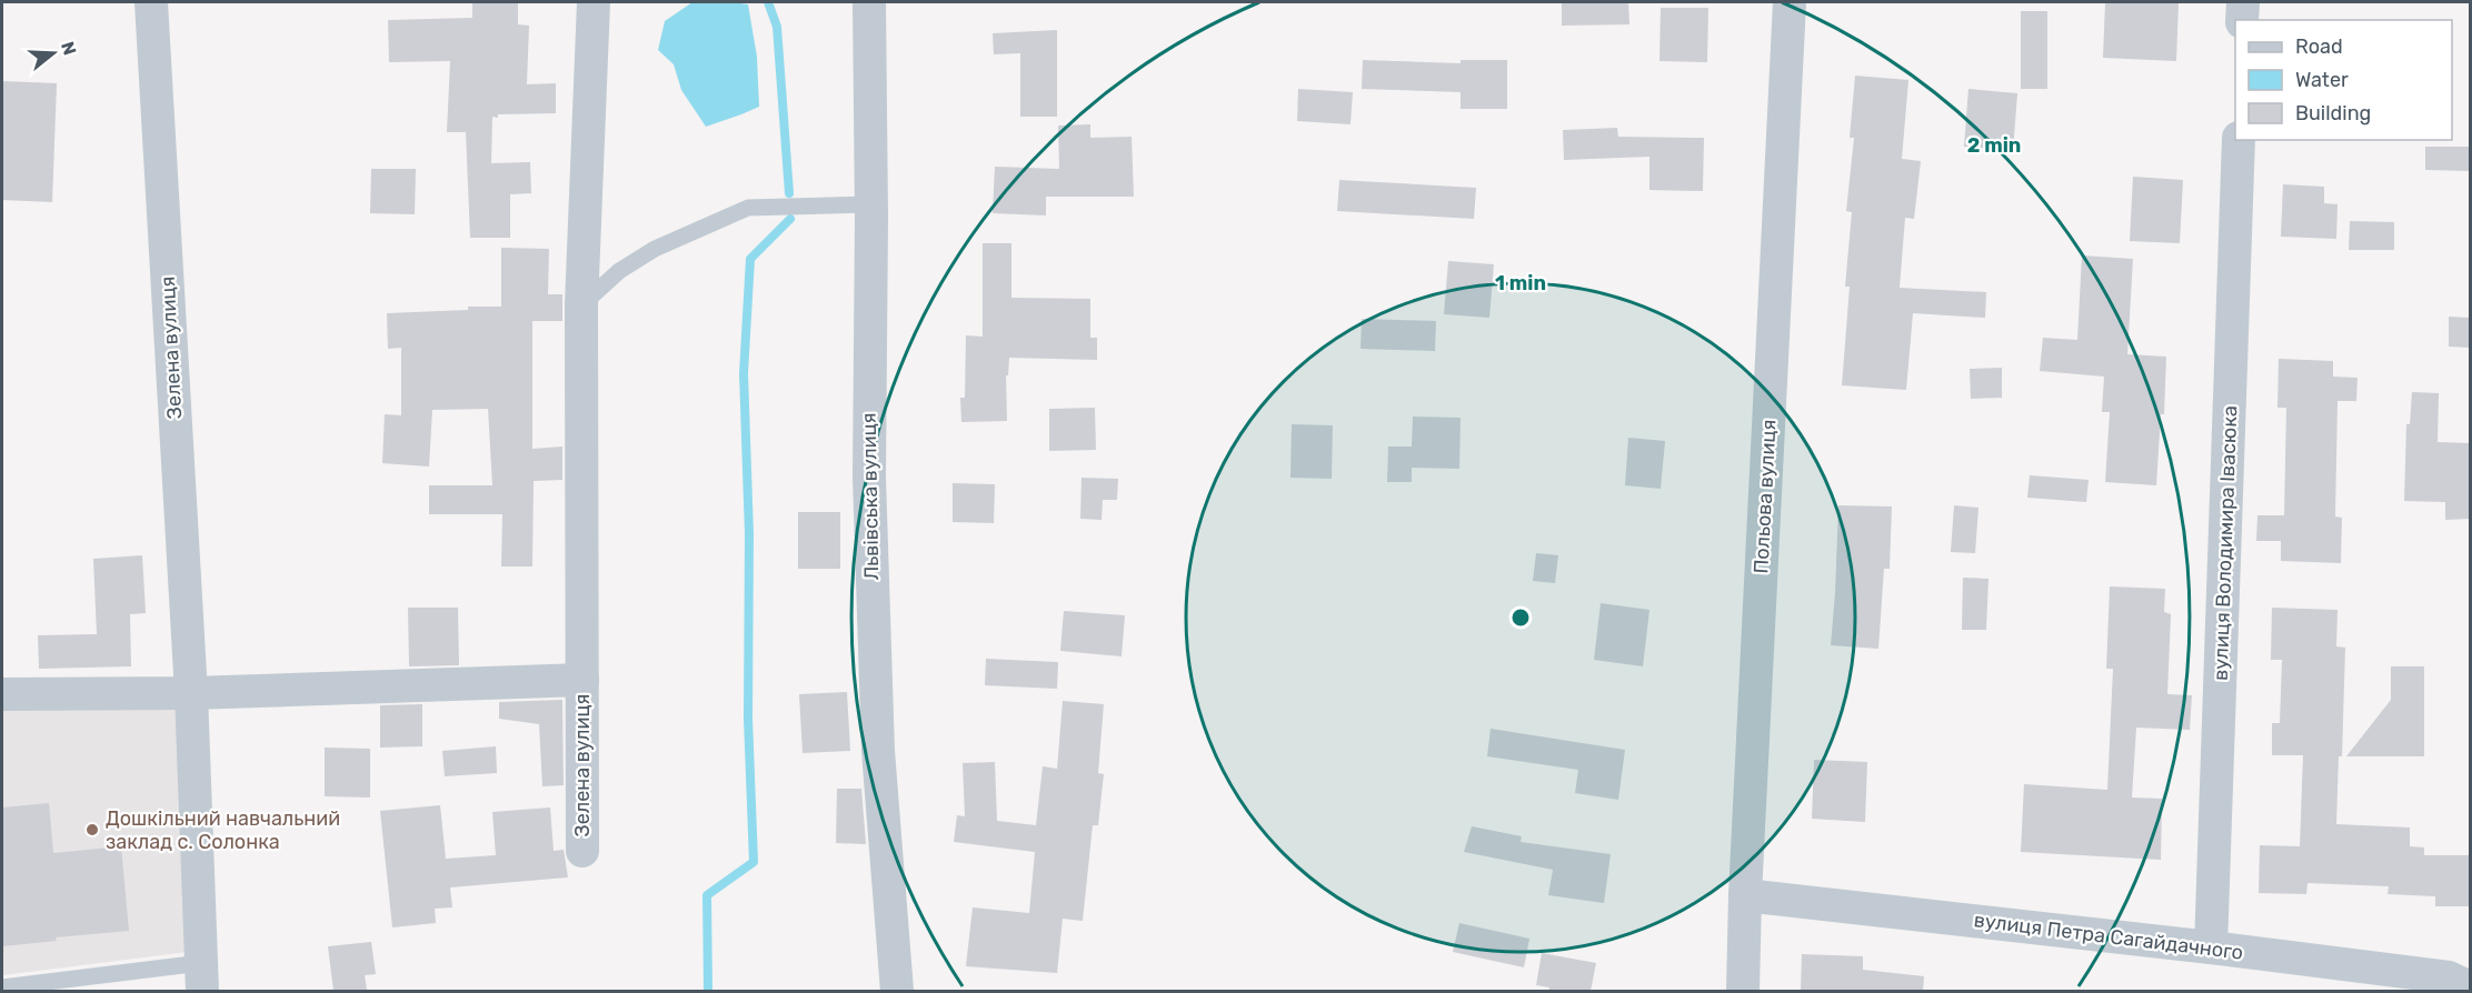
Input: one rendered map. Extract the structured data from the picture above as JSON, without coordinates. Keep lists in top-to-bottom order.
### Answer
{
  "streets": {
    "street": [
      "Зелена вулиця",
      "Львівська вулиця",
      "Польова вулиця",
      "вулиця Володимира Івасюка",
      "вулиця Петра Сагайдачного"
    ]
  },
  "crossings": [
    ["Польова вулиця", "вулиця Петра Сагайдачного"],
    ["вулиця Володимира Івасюка", "вулиця Петра Сагайдачного"]
  ],
  "places": ["Дошкільний навчальний заклад с. Солонка"],
  "legend": ["Road", "Water", "Building"],
  "north": "right",
  "rings": ["2 min", "1 min"]
}
